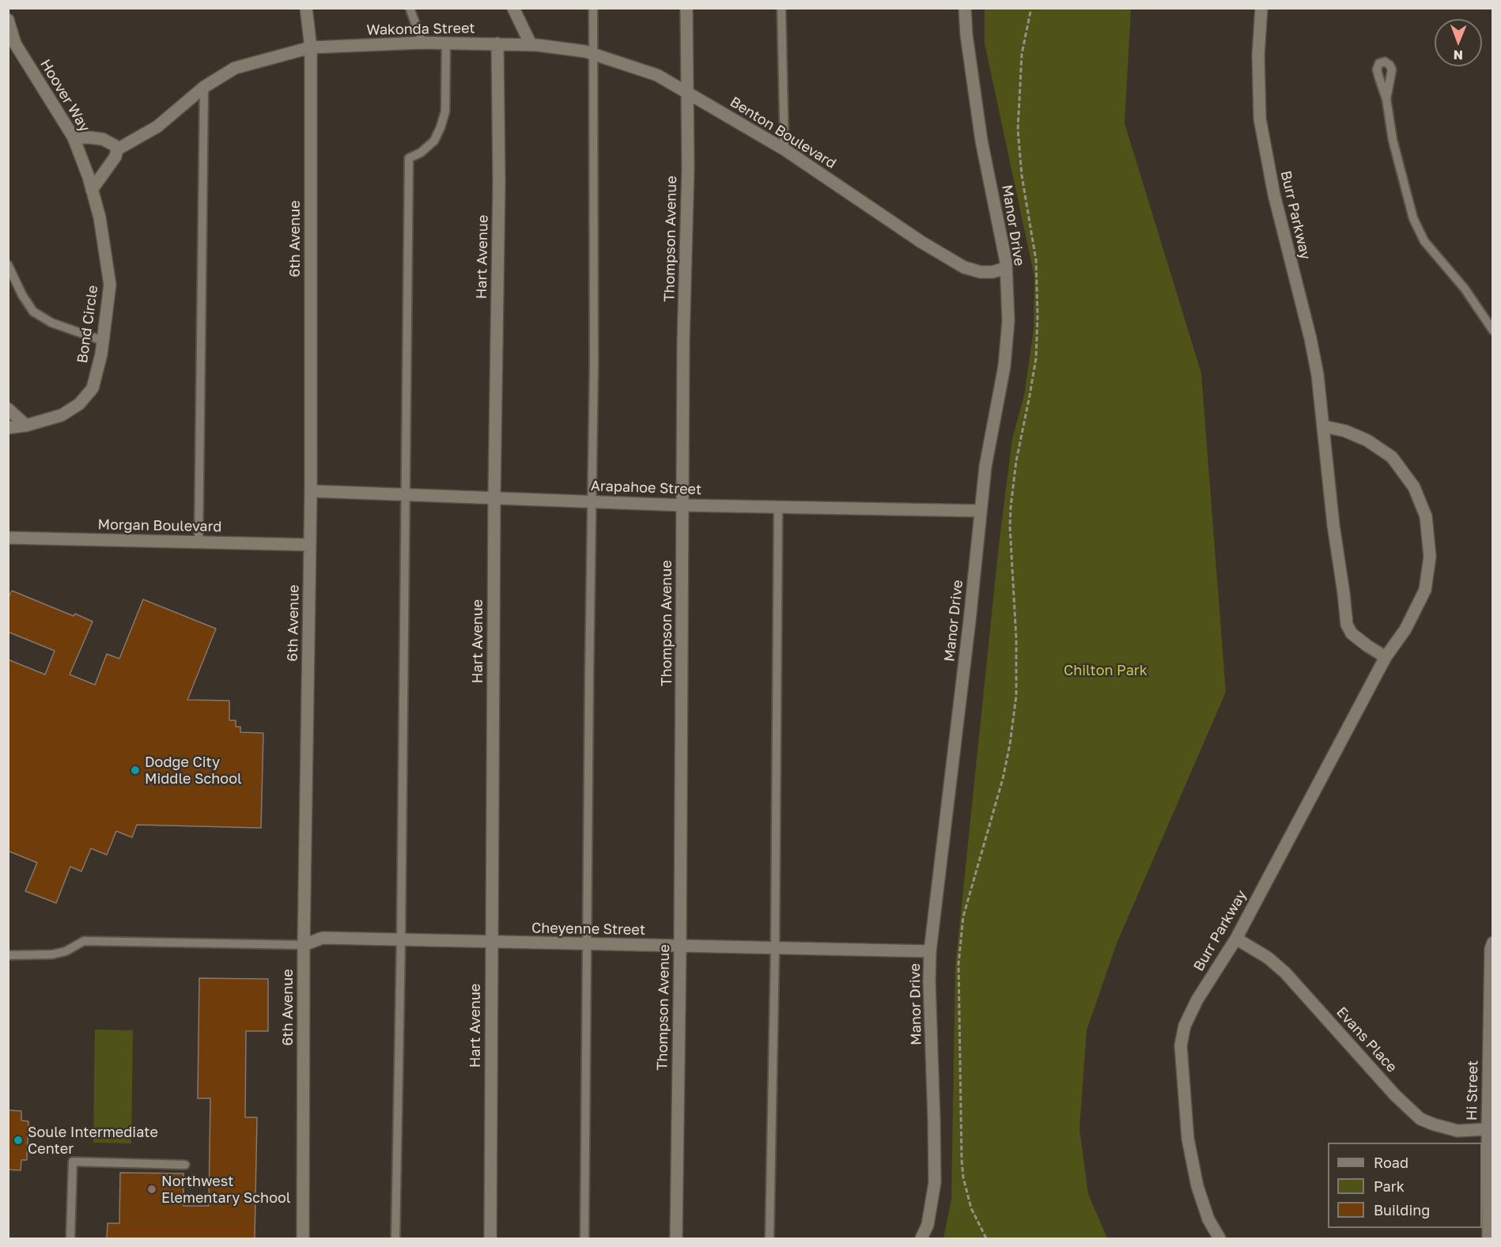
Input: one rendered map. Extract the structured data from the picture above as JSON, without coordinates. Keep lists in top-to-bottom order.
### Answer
{
  "streets": {
    "street": [
      "Wakonda Street",
      "Hoover Way",
      "Benton Boulevard",
      "Burr Parkway",
      "Manor Drive",
      "6th Avenue",
      "Thompson Avenue",
      "Hart Avenue",
      "Bond Circle",
      "Arapahoe Street",
      "Morgan Boulevard",
      "Cheyenne Street",
      "Evans Place",
      "Hi Street"
    ]
  },
  "crossings": [
    ["Wakonda Street", "Benton Boulevard"],
    ["Wakonda Street", "6th Avenue"],
    ["Wakonda Street", "Hart Avenue"],
    ["Hoover Way", "Bond Circle"],
    ["Benton Boulevard", "Manor Drive"],
    ["Benton Boulevard", "Thompson Avenue"],
    ["Burr Parkway", "Evans Place"],
    ["Manor Drive", "Arapahoe Street"],
    ["Manor Drive", "Cheyenne Street"],
    ["6th Avenue", "Arapahoe Street"],
    ["6th Avenue", "Morgan Boulevard"],
    ["6th Avenue", "Cheyenne Street"],
    ["Thompson Avenue", "Arapahoe Street"],
    ["Thompson Avenue", "Cheyenne Street"],
    ["Hart Avenue", "Arapahoe Street"],
    ["Hart Avenue", "Cheyenne Street"],
    ["Evans Place", "Hi Street"]
  ],
  "parks": ["Chilton Park"],
  "places": ["Dodge City Middle School", "Soule Intermediate Center", "Northwest Elementary School"],
  "legend": ["Road", "Park", "Building"],
  "north": "bottom"
}
